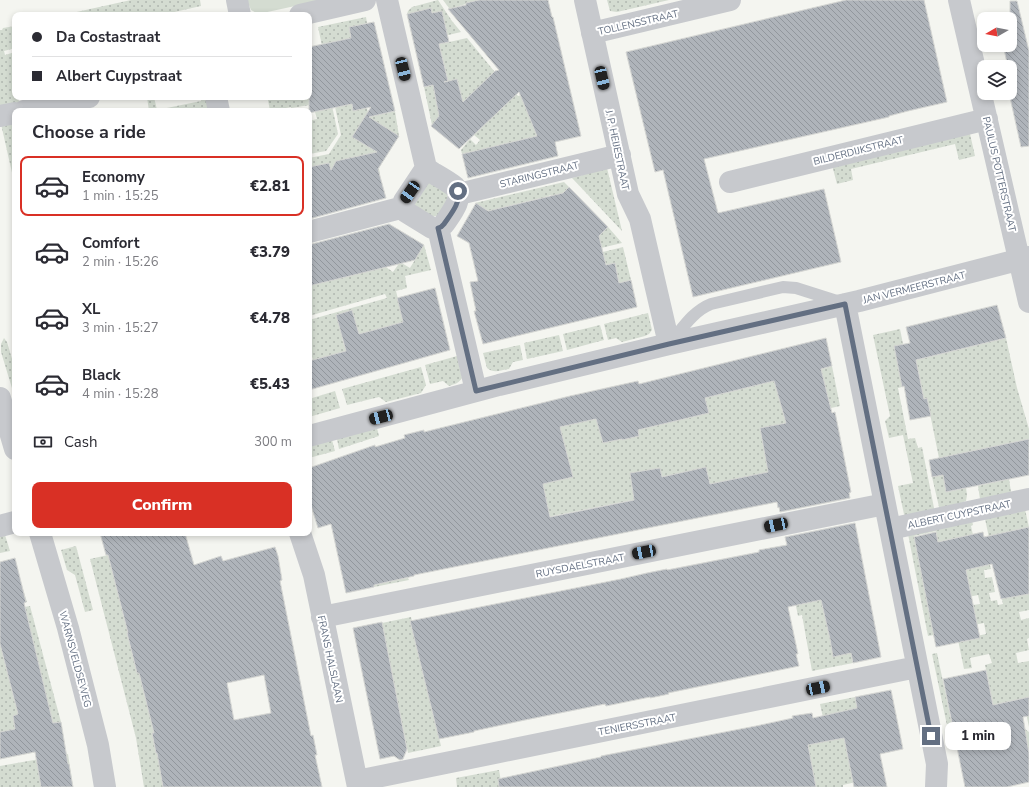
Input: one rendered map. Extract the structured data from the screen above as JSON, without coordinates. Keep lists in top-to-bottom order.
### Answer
{
  "streets": {
    "street": [
      "TOLLENSSTRAAT",
      "J. P. HEIJESTRAAT",
      "BILDERDIJKSTRAAT",
      "STARINGSTRAAT",
      "PAULUS POTTERSTRAAT",
      "JAN VERMEERSTRAAT",
      "ALBERT CUYPSTRAAT",
      "RUYSDAELSTRAAT",
      "WARNSVELDSEWEG",
      "FRANS HALSLAAN",
      "TENIERSSTRAAT"
    ]
  },
  "crossings": [
    ["TOLLENSSTRAAT", "J. P. HEIJESTRAAT"],
    ["J. P. HEIJESTRAAT", "STARINGSTRAAT"],
    ["J. P. HEIJESTRAAT", "JAN VERMEERSTRAAT"],
    ["BILDERDIJKSTRAAT", "PAULUS POTTERSTRAAT"],
    ["PAULUS POTTERSTRAAT", "JAN VERMEERSTRAAT"],
    ["RUYSDAELSTRAAT", "FRANS HALSLAAN"],
    ["FRANS HALSLAAN", "TENIERSSTRAAT"]
  ],
  "north": "left",
  "page": {
    "banner": ["Da Costastraat", "Albert Cuypstraat"],
    "heading": "Choose a ride",
    "list": [
      {
        "name": "Economy",
        "note": "1 min · 15:25",
        "value": "€2.81"
      },
      {
        "name": "Comfort",
        "note": "2 min · 15:26",
        "value": "€3.79"
      },
      {
        "name": "XL",
        "note": "3 min · 15:27",
        "value": "€4.78"
      },
      {
        "name": "Black",
        "note": "4 min · 15:28",
        "value": "€5.43"
      }
    ],
    "pay": ["Cash", "300 m"],
    "buttons": "Confirm",
    "bubble": "1 min"
  }
}
